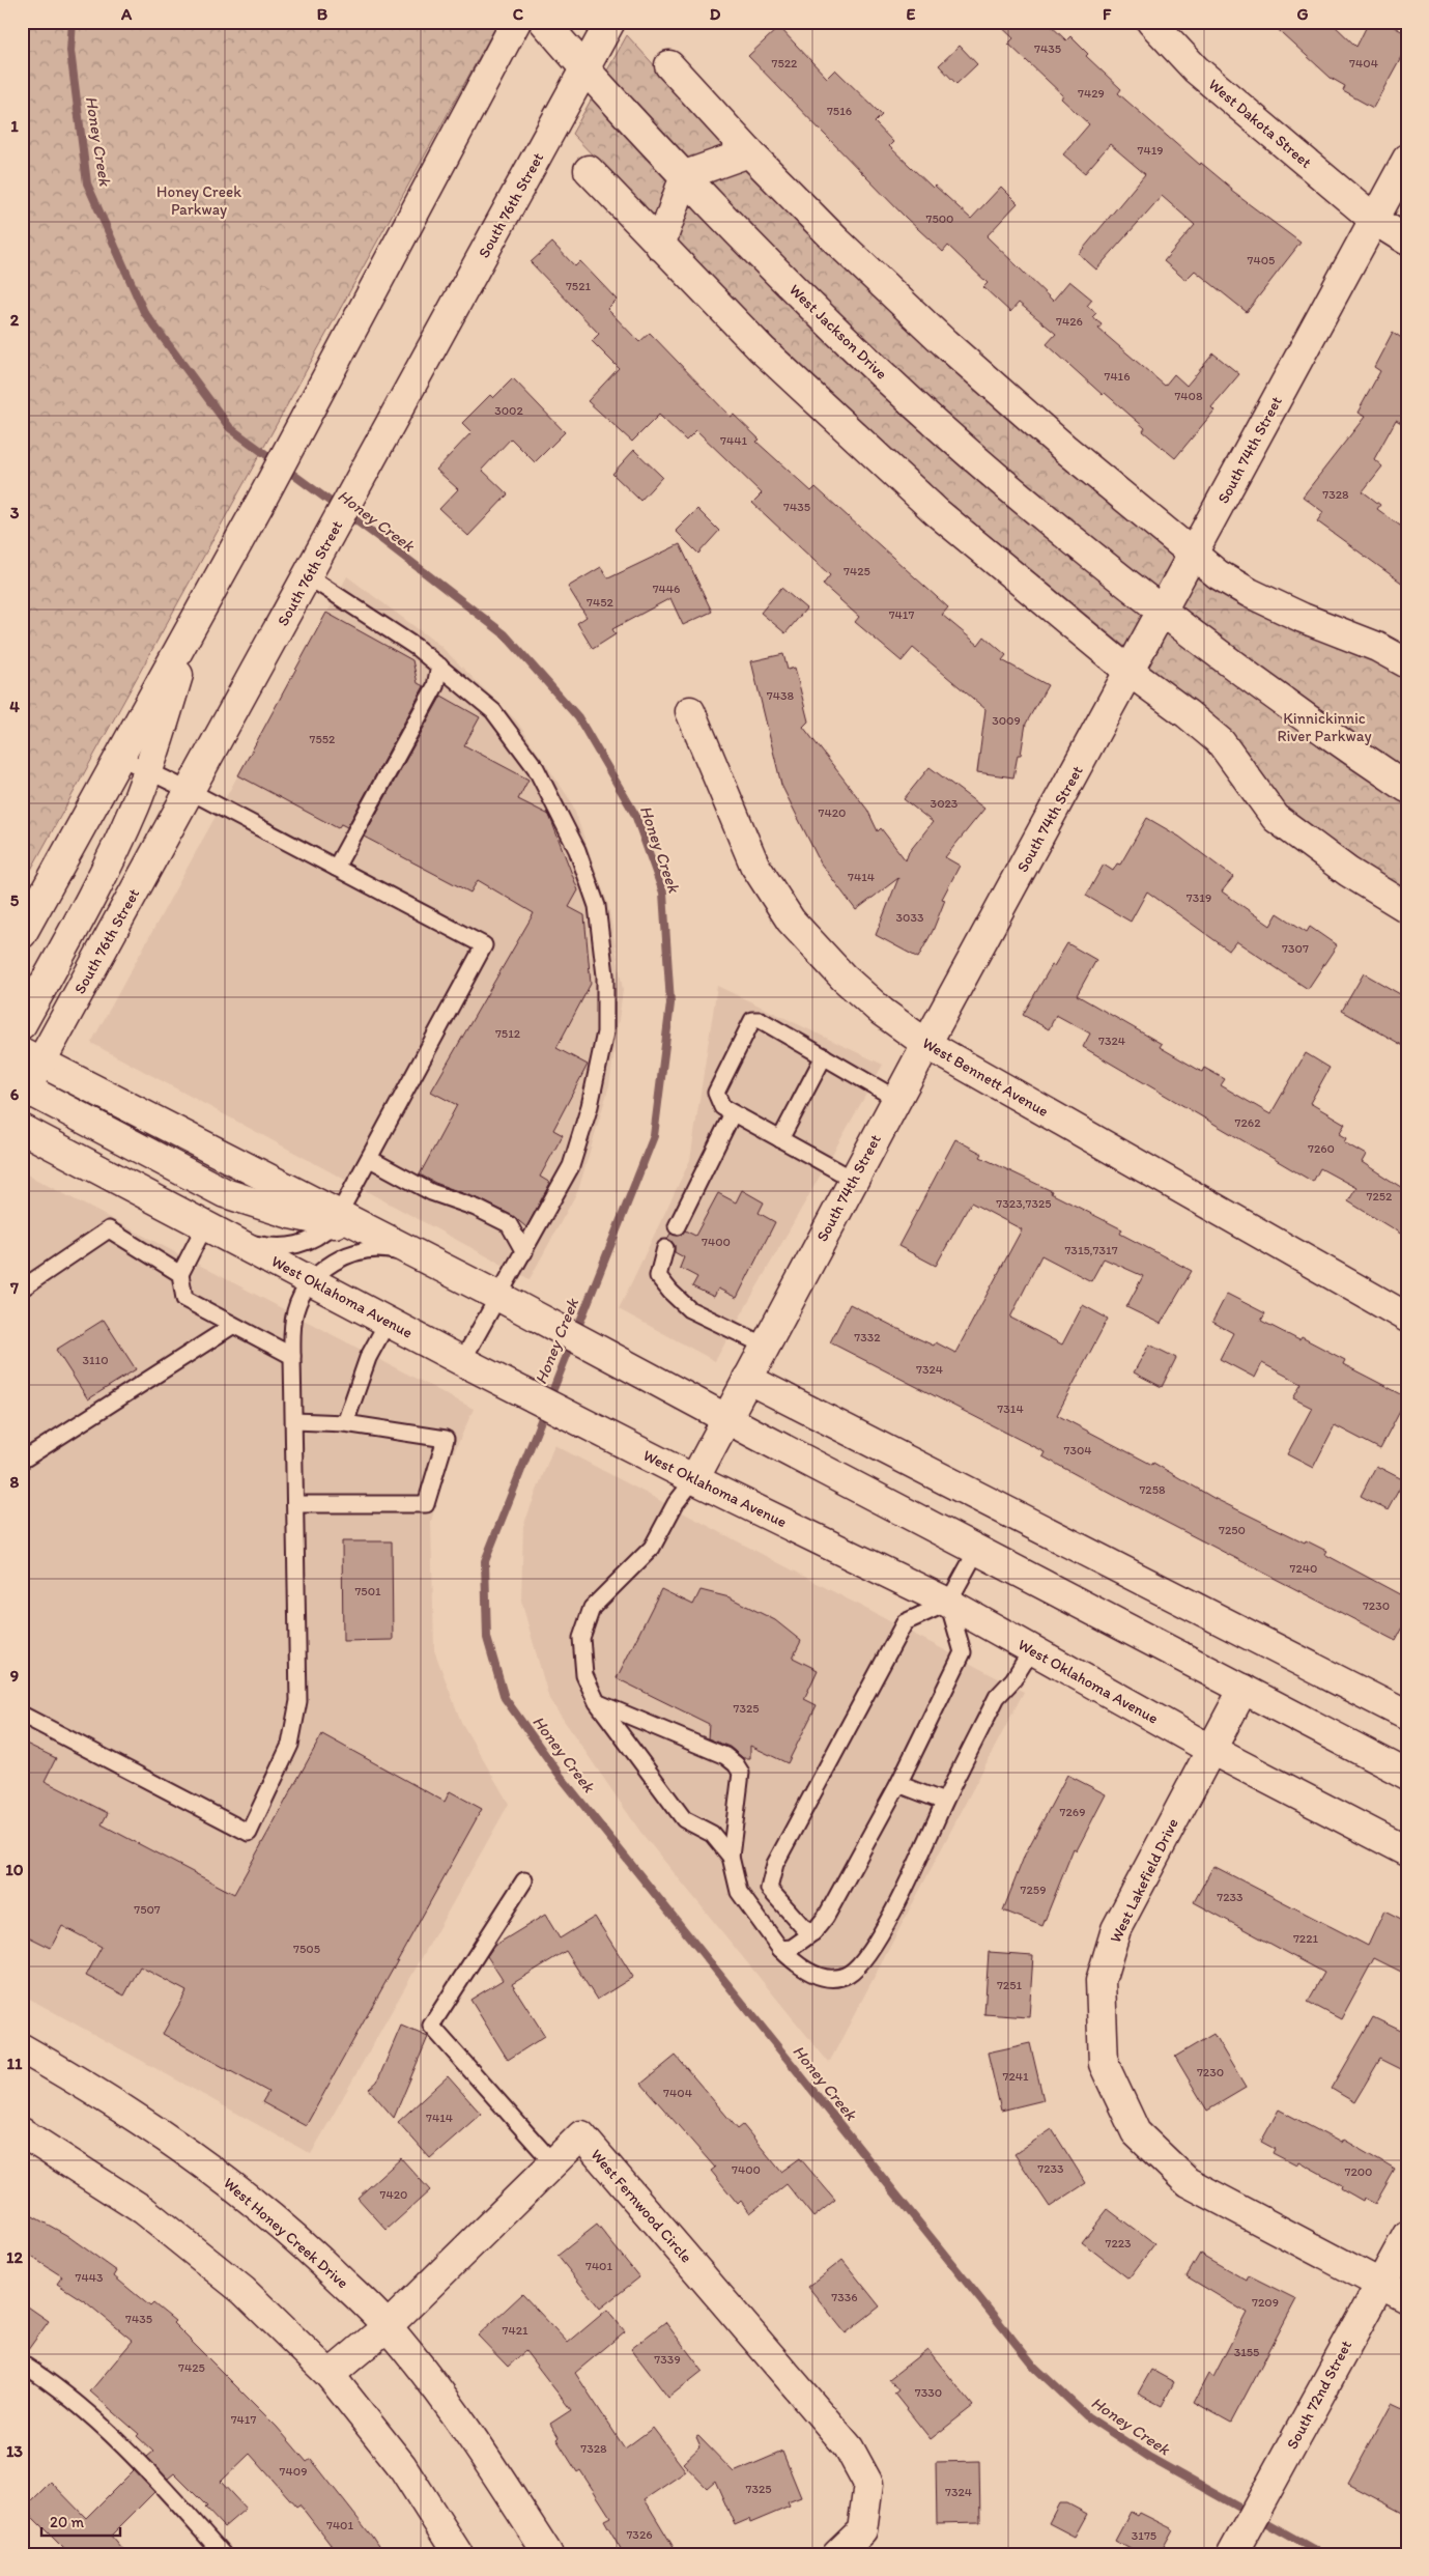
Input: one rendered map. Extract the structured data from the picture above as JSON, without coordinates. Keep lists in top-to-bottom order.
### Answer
{
  "streets": {
    "street": [
      "West Dakota Street",
      "South 76th Street",
      "West Jackson Drive",
      "South 74th Street",
      "West Bennett Avenue",
      "West Oklahoma Avenue",
      "West Lakefield Drive",
      "West Fernwood Circle",
      "West Honey Creek Drive",
      "South 72nd Street"
    ]
  },
  "crossings": [
    ["West Dakota Street", "South 74th Street"],
    ["South 76th Street", "West Jackson Drive"],
    ["West Jackson Drive", "South 74th Street"],
    ["South 74th Street", "West Bennett Avenue"],
    ["South 74th Street", "West Oklahoma Avenue"],
    ["West Oklahoma Avenue", "West Lakefield Drive"],
    ["West Lakefield Drive", "South 72nd Street"],
    ["West Fernwood Circle", "West Honey Creek Drive"]
  ],
  "water": ["Honey Creek"],
  "parks": ["Honey Creek Parkway", "Kinnickinnic River Parkway"],
  "house_numbers": [
    "7435",
    "7522",
    "7404",
    "7429",
    "7516",
    "7419",
    "7500",
    "7405",
    "7521",
    "7426",
    "7416",
    "7408",
    "3002",
    "7441",
    "7328",
    "7435",
    "7425",
    "7446",
    "7452",
    "7417",
    "7438",
    "3009",
    "7552",
    "3023",
    "7420",
    "7414",
    "7319",
    "3033",
    "7307",
    "7512",
    "7324",
    "7262",
    "7260",
    "7252",
    "7323,7325",
    "7400",
    "7315,7317",
    "7332",
    "3110",
    "7324",
    "7314",
    "7304",
    "7258",
    "7250",
    "7240",
    "7501",
    "7230",
    "7325",
    "7269",
    "7259",
    "7233",
    "7507",
    "7221",
    "7505",
    "7251",
    "7230",
    "7241",
    "7404",
    "7414",
    "7233",
    "7400",
    "7200",
    "7420",
    "7223",
    "7401",
    "7443",
    "7336",
    "7209",
    "7435",
    "7421",
    "3155",
    "7339",
    "7425",
    "7330",
    "7417",
    "7328",
    "7409",
    "7325",
    "7324",
    "7401",
    "7326",
    "3175"
  ],
  "scale_bar": "20 m",
  "grid": {
    "columns": [
      "A",
      "B",
      "C",
      "D",
      "E",
      "F",
      "G"
    ],
    "rows": [
      "1",
      "2",
      "3",
      "4",
      "5",
      "6",
      "7",
      "8",
      "9",
      "10",
      "11",
      "12",
      "13"
    ]
  }
}
